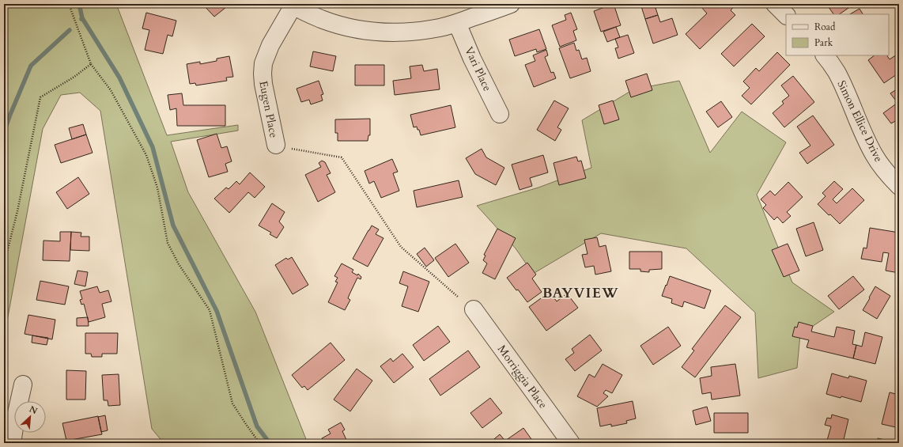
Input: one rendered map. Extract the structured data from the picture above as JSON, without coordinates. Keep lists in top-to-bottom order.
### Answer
{
  "streets": {
    "street": [
      "Vari Place",
      "Eugen Place",
      "Simon Ellice Drive",
      "Morriggia Place"
    ]
  },
  "districts": ["BAYVIEW"],
  "legend": ["Road", "Park"],
  "north": "top right"
}
